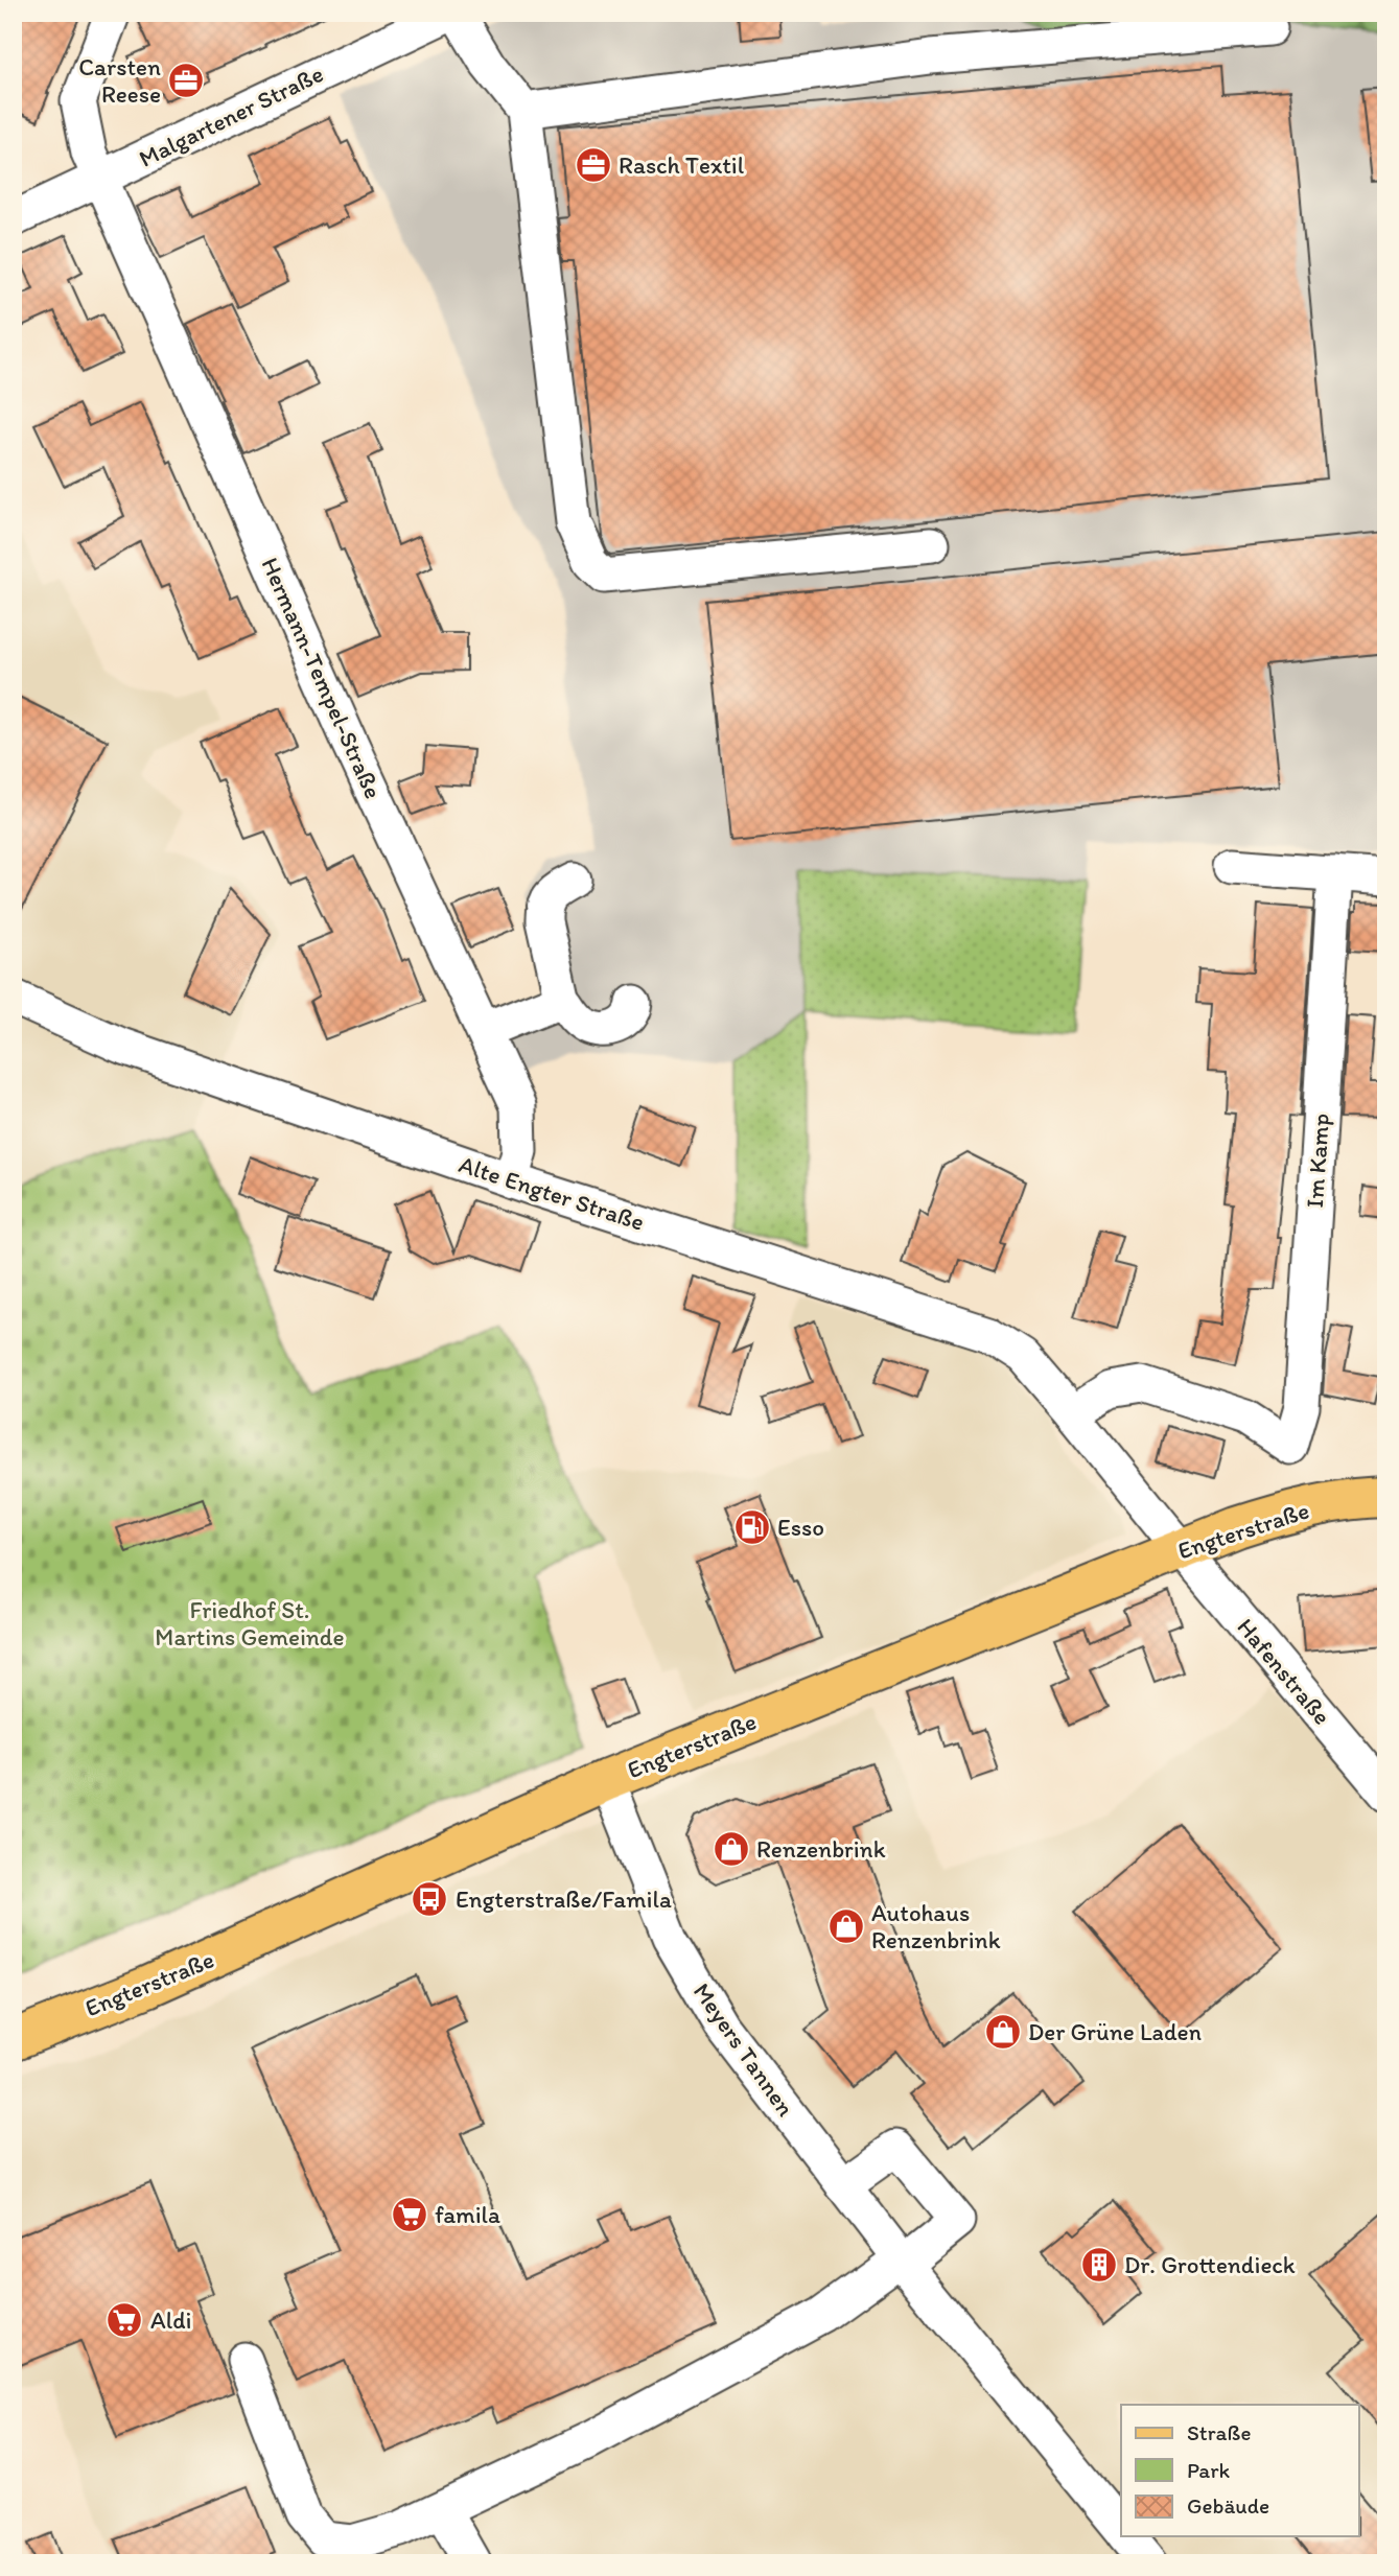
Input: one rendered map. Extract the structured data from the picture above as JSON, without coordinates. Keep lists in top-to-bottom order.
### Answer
{
  "streets": {
    "main road": ["Engterstraße"],
    "street": [
      "Malgartener Straße",
      "Hermann-Tempel-Straße",
      "Im Kamp",
      "Alte Engter Straße",
      "Hafenstraße",
      "Meyers Tannen"
    ]
  },
  "crossings": [
    ["Malgartener Straße", "Hermann-Tempel-Straße"],
    ["Hermann-Tempel-Straße", "Alte Engter Straße"],
    ["Im Kamp", "Alte Engter Straße"],
    ["Alte Engter Straße", "Engterstraße"],
    ["Alte Engter Straße", "Hafenstraße"],
    ["Engterstraße", "Hafenstraße"],
    ["Engterstraße", "Meyers Tannen"]
  ],
  "parks": ["Friedhof St. Martins Gemeinde"],
  "places": {
    "office": ["Carsten Reese", "Rasch Textil"],
    "fuel station": ["Esso"],
    "shop": ["Renzenbrink", "Autohaus Renzenbrink", "Der Grüne Laden"],
    "bus stop": ["Engterstraße/Famila"],
    "supermarket": ["famila", "Aldi"],
    "building": ["Dr. Grottendieck"]
  },
  "legend": ["Straße", "Park", "Gebäude"]
}
